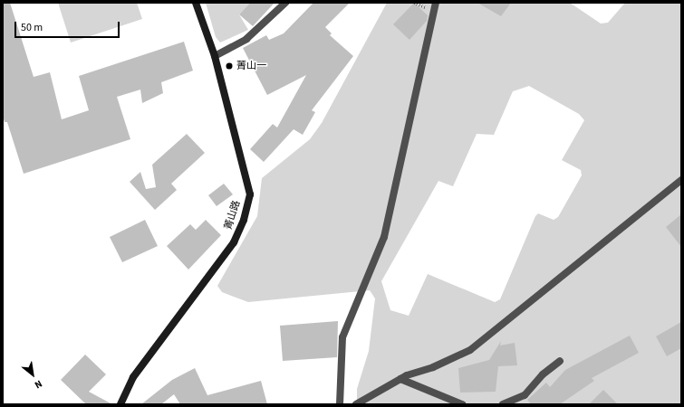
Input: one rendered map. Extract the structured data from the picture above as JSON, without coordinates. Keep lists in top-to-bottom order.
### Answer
{
  "streets": {
    "street": ["菁山路"]
  },
  "places": ["菁山一"],
  "scale_bar": "50 m",
  "north": "bottom right"
}
